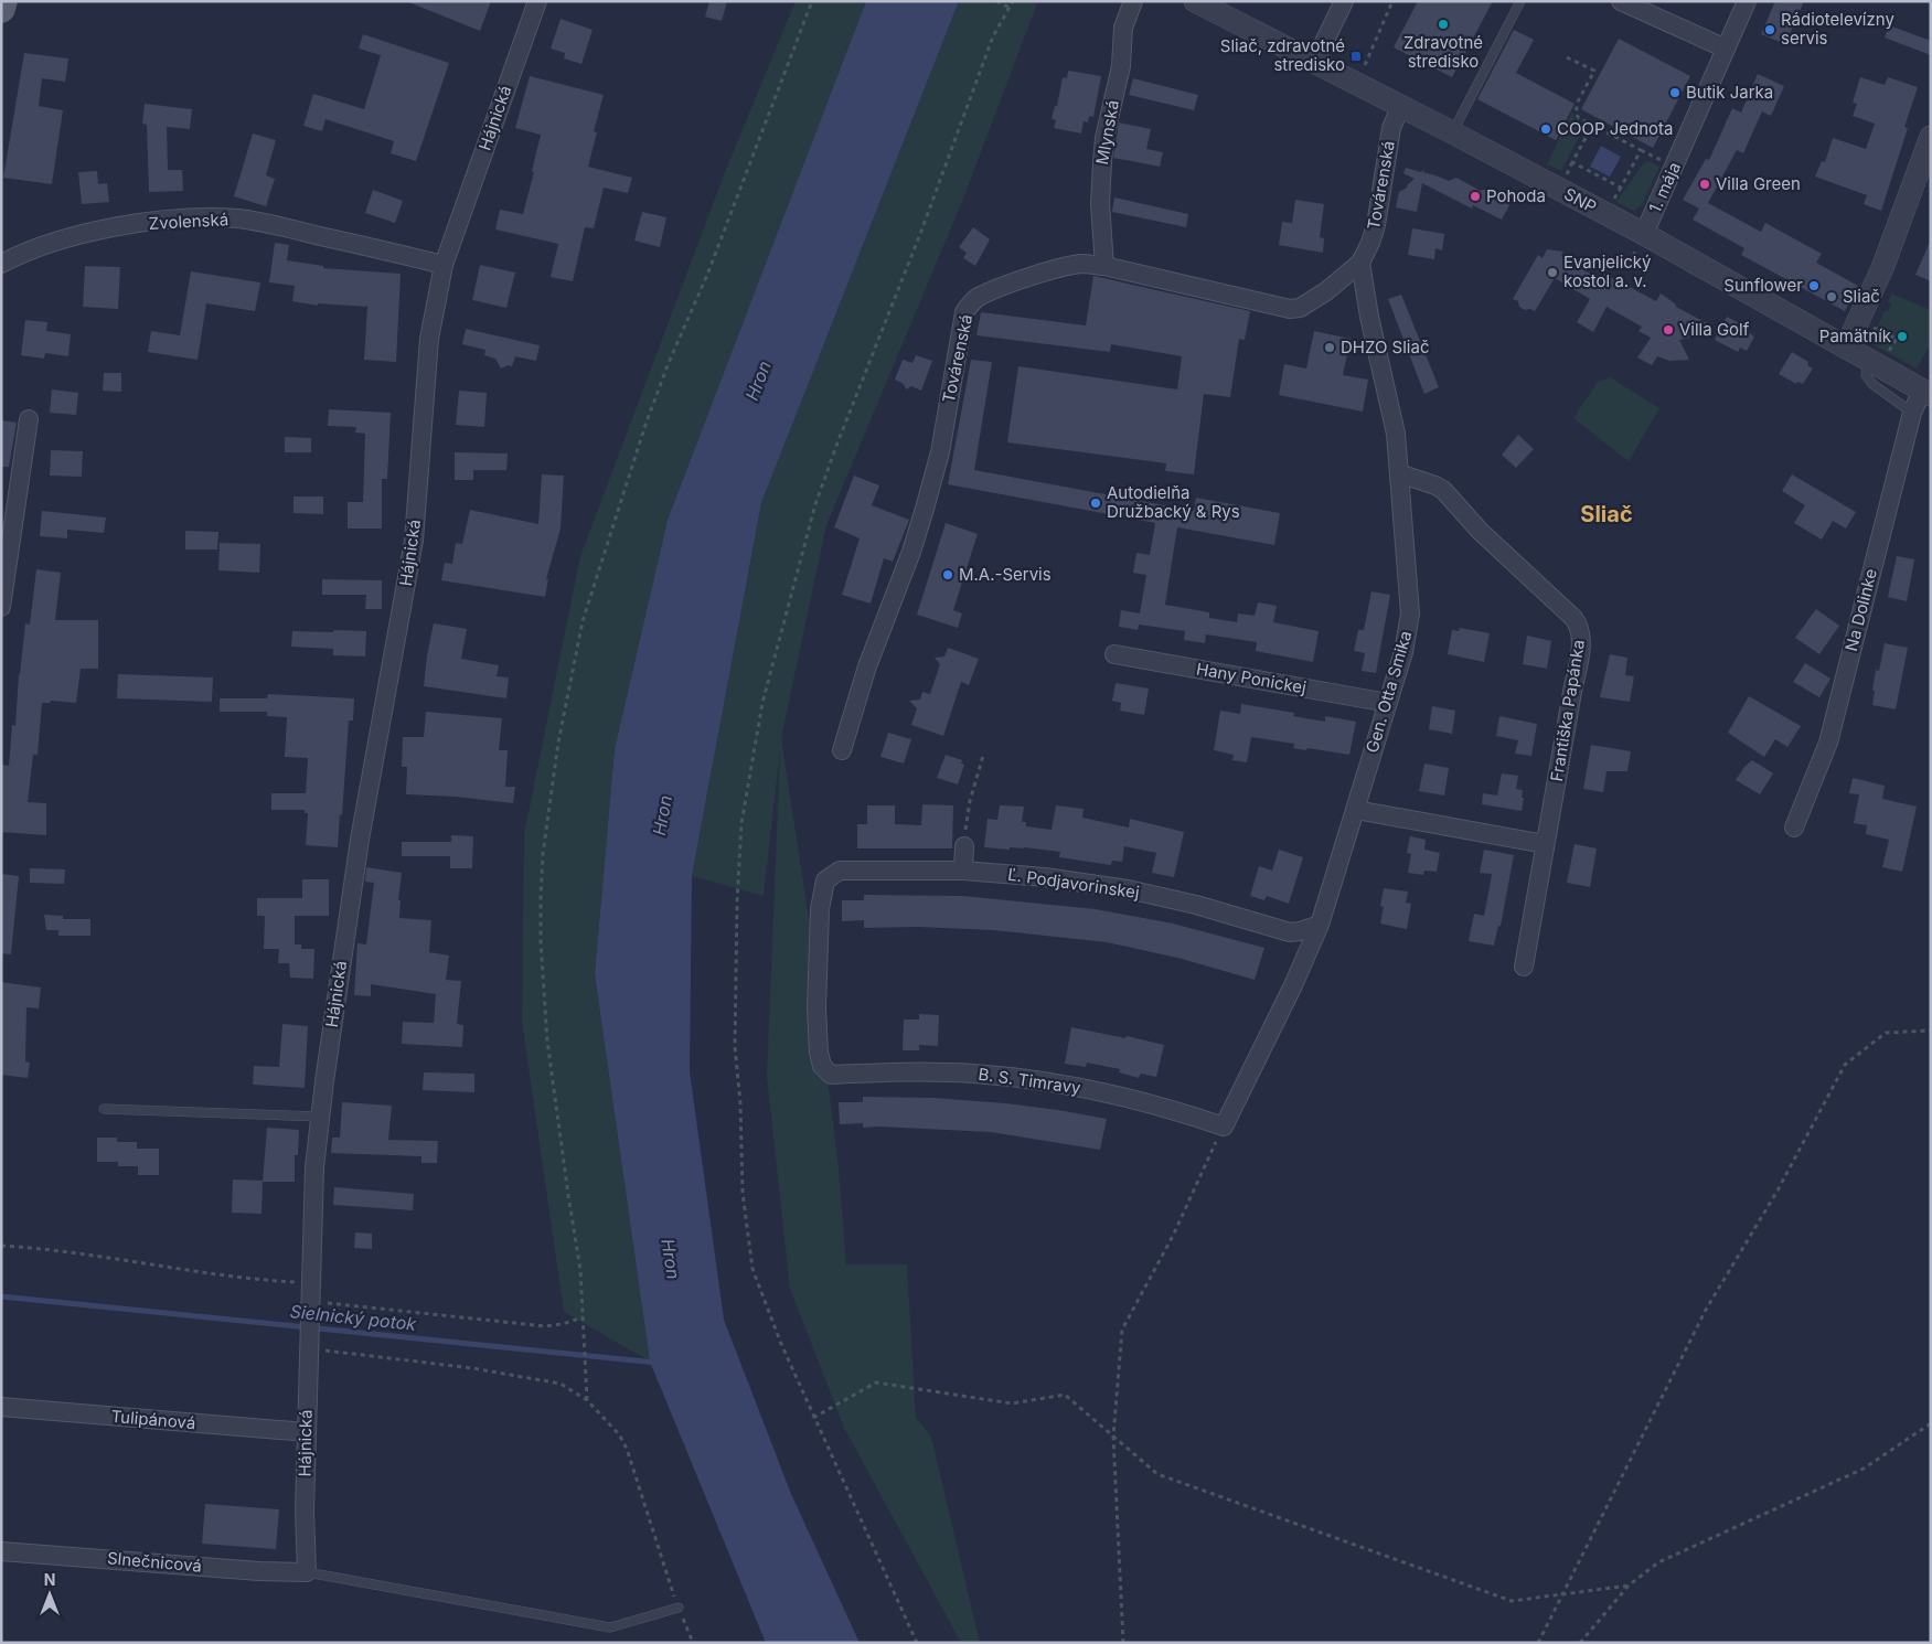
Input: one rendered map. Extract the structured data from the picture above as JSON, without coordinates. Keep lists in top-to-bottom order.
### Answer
{
  "streets": {
    "street": [
      "Hájnická",
      "Mlynská",
      "Továrenská",
      "1. mája",
      "SNP",
      "Zvolenská",
      "Na Dolinke",
      "Hany Ponickej",
      "Gen. Otta Smika",
      "Františka Papánka",
      "Ľ. Podjavorinskej",
      "B. S. Timravy",
      "Tulipánová",
      "Slnečnicová"
    ]
  },
  "crossings": [
    ["Hájnická", "Zvolenská"],
    ["Hájnická", "Tulipánová"],
    ["Hájnická", "Slnečnicová"],
    ["Mlynská", "Továrenská"],
    ["Továrenská", "SNP"],
    ["1. mája", "SNP"],
    ["SNP", "Na Dolinke"],
    ["Hany Ponickej", "Gen. Otta Smika"],
    ["Gen. Otta Smika", "Františka Papánka"],
    ["Gen. Otta Smika", "Ľ. Podjavorinskej"],
    ["Gen. Otta Smika", "B. S. Timravy"],
    ["Ľ. Podjavorinskej", "B. S. Timravy"]
  ],
  "districts": ["Sliač"],
  "water": ["Hron", "Sielnický potok"],
  "places": {
    "other": [
      "Zdravotné stredisko",
      "Rádiotelevízny servis",
      "Butik Jarka",
      "COOP Jednota",
      "Villa Green",
      "Pohoda",
      "Evanjelický kostol a. v.",
      "Sunflower",
      "Sliač",
      "Villa Golf",
      "Pamätník",
      "DHZO Sliač",
      "Autodielňa Družbacký & Rys",
      "M.A.-Servis"
    ],
    "transit": ["Sliač, zdravotné stredisko"]
  },
  "north": "top"
}
